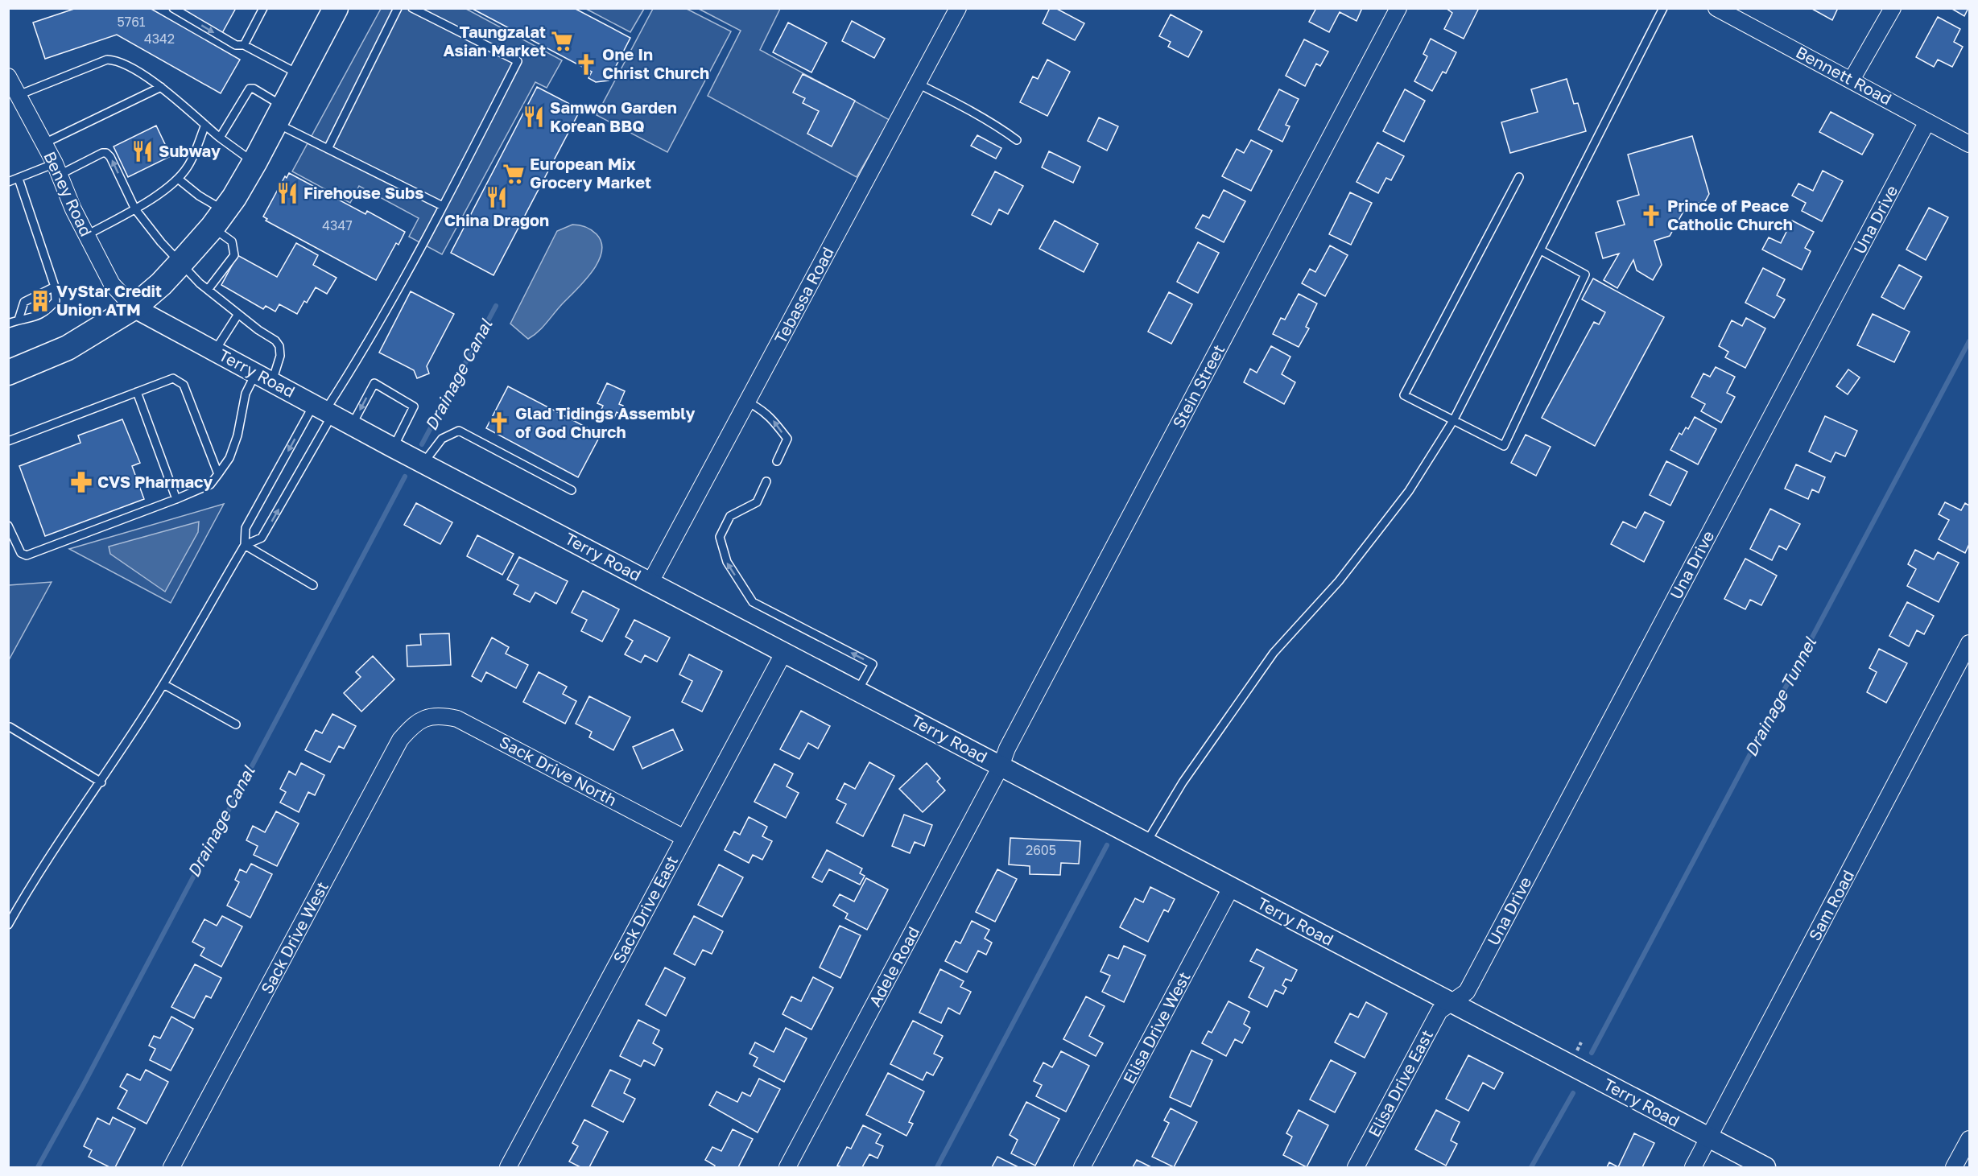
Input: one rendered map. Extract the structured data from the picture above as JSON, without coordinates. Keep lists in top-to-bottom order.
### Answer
{
  "streets": {
    "street": [
      "Bennett Road",
      "Beney Road",
      "Una Drive",
      "Tebassa Road",
      "Terry Road",
      "Stein Street",
      "Sack Drive North",
      "Sam Road",
      "Sack Drive East",
      "Sack Drive West",
      "Adele Road",
      "Elisa Drive West",
      "Elisa Drive East"
    ]
  },
  "crossings": [
    ["Bennett Road", "Una Drive"],
    ["Beney Road", "Terry Road"],
    ["Una Drive", "Terry Road"],
    ["Una Drive", "Elisa Drive East"],
    ["Tebassa Road", "Terry Road"],
    ["Terry Road", "Stein Street"],
    ["Terry Road", "Sam Road"],
    ["Terry Road", "Sack Drive East"],
    ["Terry Road", "Adele Road"],
    ["Terry Road", "Elisa Drive West"],
    ["Terry Road", "Elisa Drive East"],
    ["Stein Street", "Adele Road"],
    ["Sack Drive North", "Sack Drive East"],
    ["Sack Drive North", "Sack Drive West"]
  ],
  "water": ["Drainage Canal", "Drainage Tunnel"],
  "places": {
    "supermarket": ["Taungzalat Asian Market", "European Mix Grocery Market"],
    "church": ["One In Christ Church", "Prince of Peace Catholic Church", "Glad Tidings Assembly of God Church"],
    "restaurant": [
      "Samwon Garden Korean BBQ",
      "Subway",
      "Firehouse Subs",
      "China Dragon"
    ],
    "building": ["VyStar Credit Union ATM"],
    "pharmacy": ["CVS Pharmacy"]
  },
  "house_numbers": [
    "5761",
    "4342",
    "4347",
    "2605"
  ]
}
